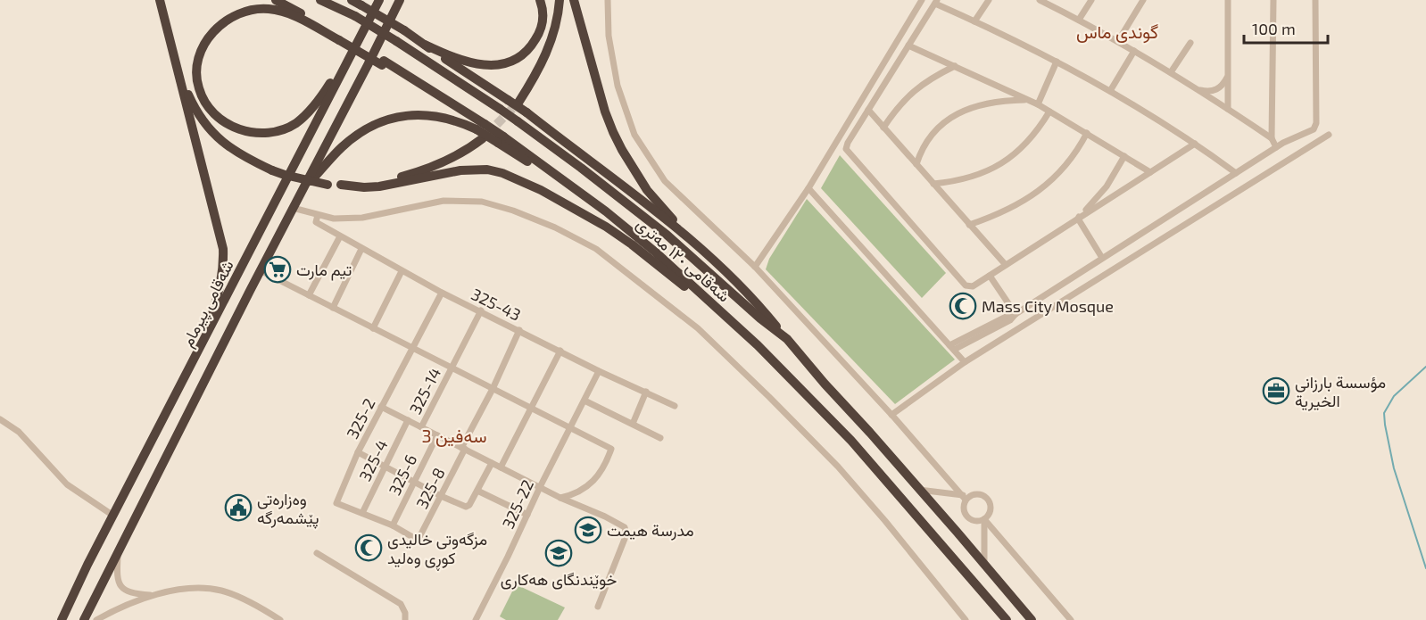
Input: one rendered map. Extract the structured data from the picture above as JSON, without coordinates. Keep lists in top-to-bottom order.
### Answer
{
  "streets": {
    "highway": ["شەقامی ١٢٠ مەتری", "شەقامی پیرمام"],
    "street": [
      "325-43",
      "325-14",
      "325-2",
      "325-4",
      "325-6",
      "325-8",
      "325-22"
    ]
  },
  "crossings": [
    ["325-43", "325-14"],
    ["325-43", "325-2"],
    ["325-43", "325-8"],
    ["325-43", "325-22"],
    ["325-2", "325-4"],
    ["325-6", "325-8"]
  ],
  "districts": ["گوندی ماس", "سەفین 3"],
  "places": {
    "supermarket": ["تيم مارت"],
    "mosque": ["Mass City Mosque", "مزگەوتی خالیدی کوڕی وەلید"],
    "office": ["مؤسسة بارزانی الخیریة"],
    "public building": ["وەزارەتی پێشمەرگە"],
    "school or university": ["مدرسة هيمت", "خوێندنگای هەکاری"]
  },
  "scale_bar": "100 m"
}
